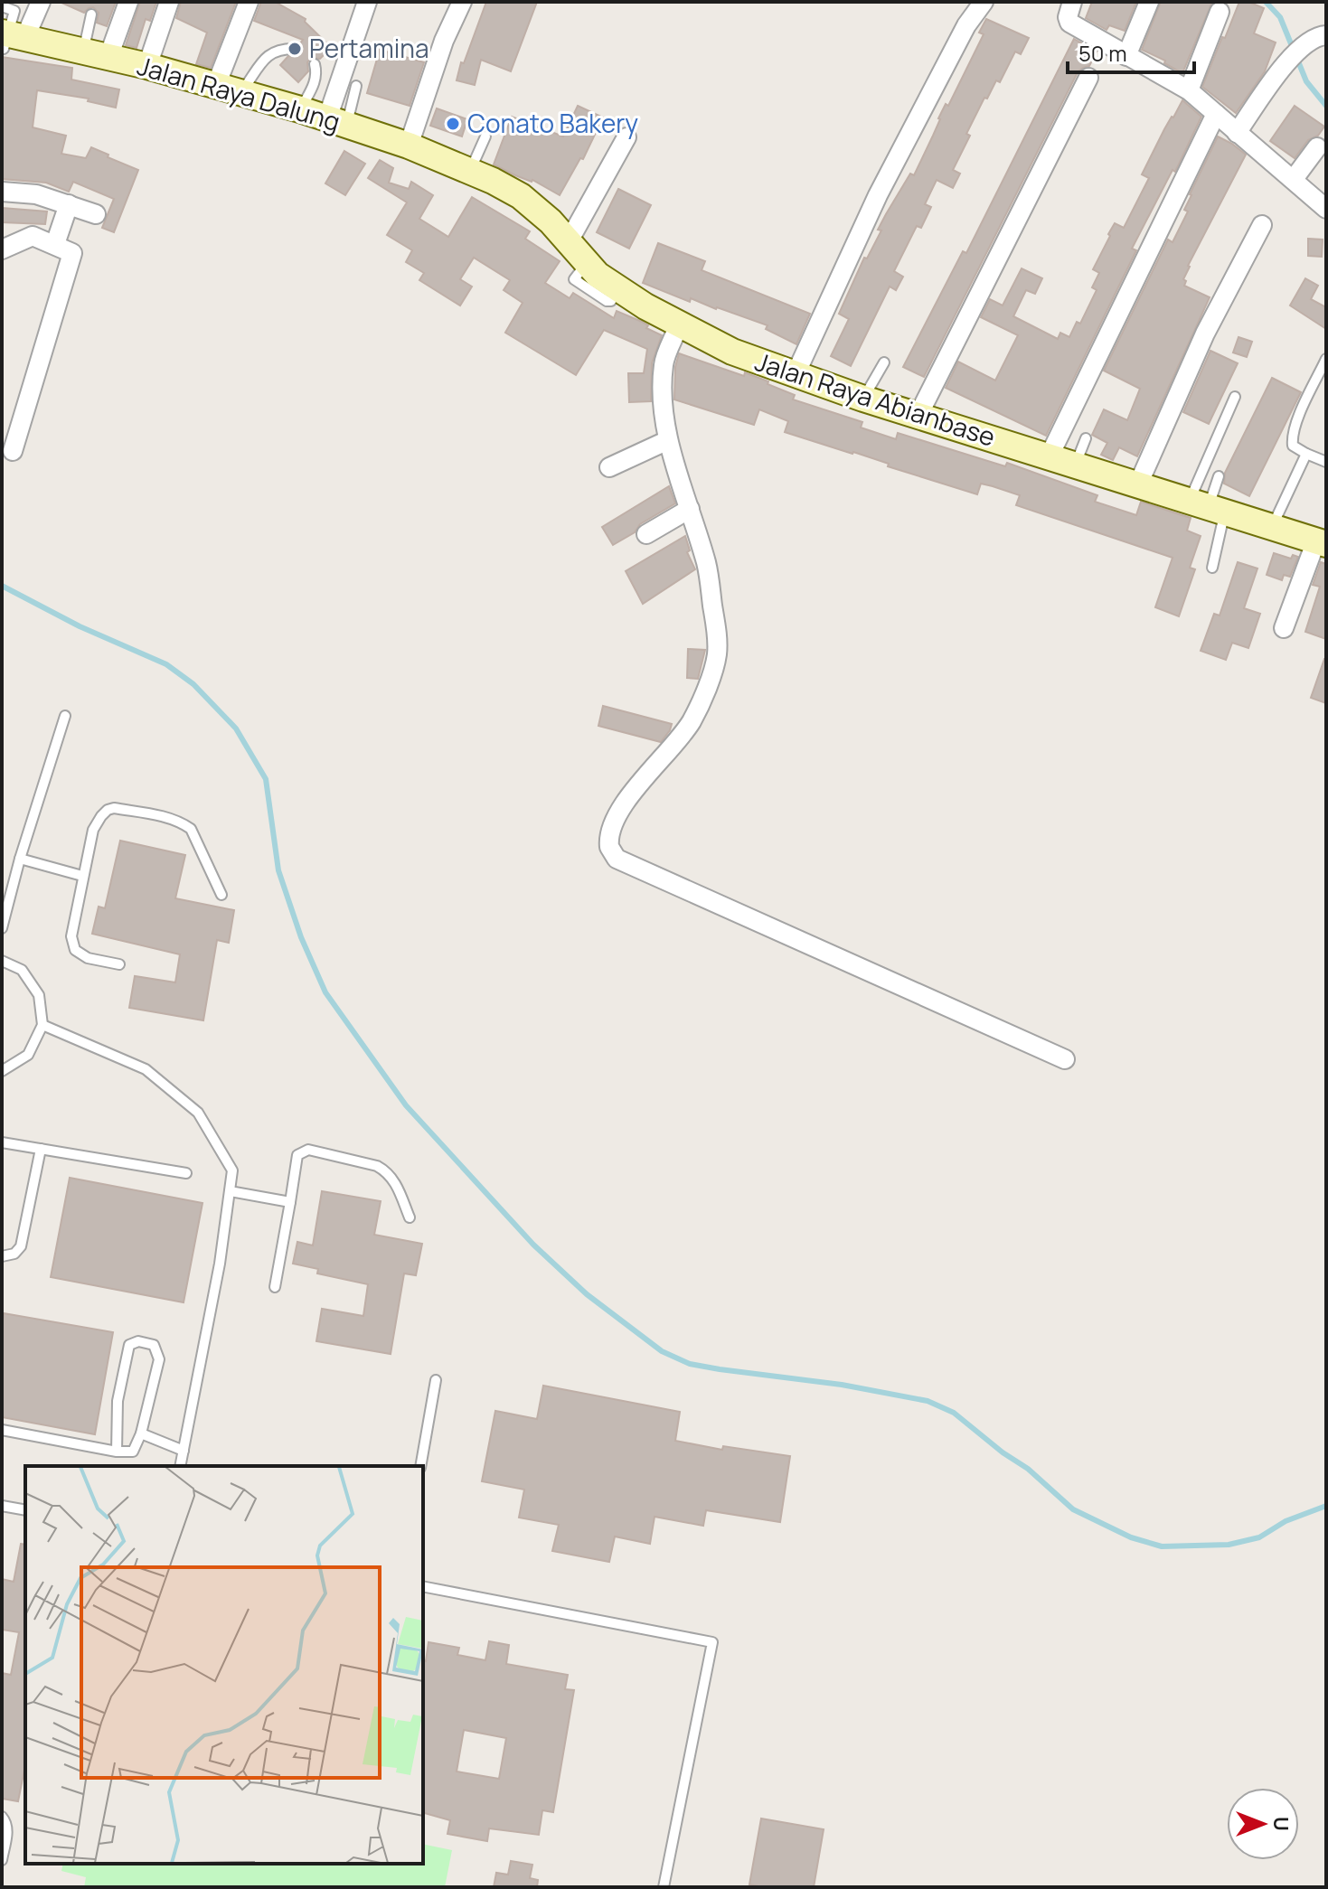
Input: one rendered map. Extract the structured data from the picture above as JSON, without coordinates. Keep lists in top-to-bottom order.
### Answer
{
  "streets": {
    "main road": ["Jalan Raya Dalung", "Jalan Raya Abianbase"]
  },
  "crossings": [
    ["Jalan Raya Dalung", "Jalan Raya Abianbase"]
  ],
  "places": ["Pertamina", "Conato Bakery"],
  "scale_bar": "50 m",
  "north": "right"
}
